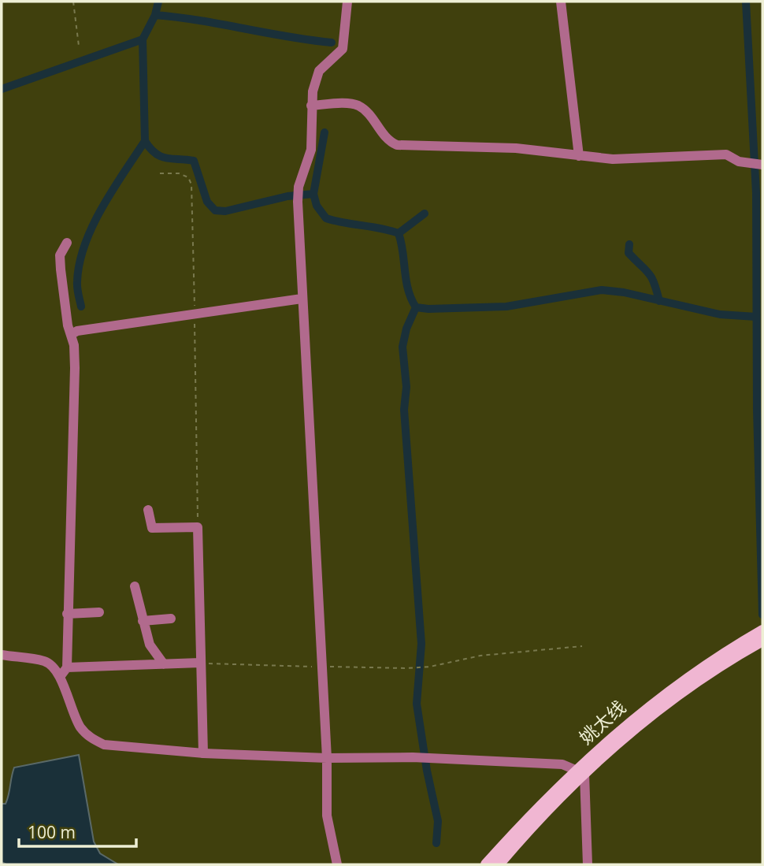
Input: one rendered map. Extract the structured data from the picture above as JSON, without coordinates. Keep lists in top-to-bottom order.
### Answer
{
  "streets": {
    "main road": ["姚太线"]
  },
  "scale_bar": "100 m"
}
